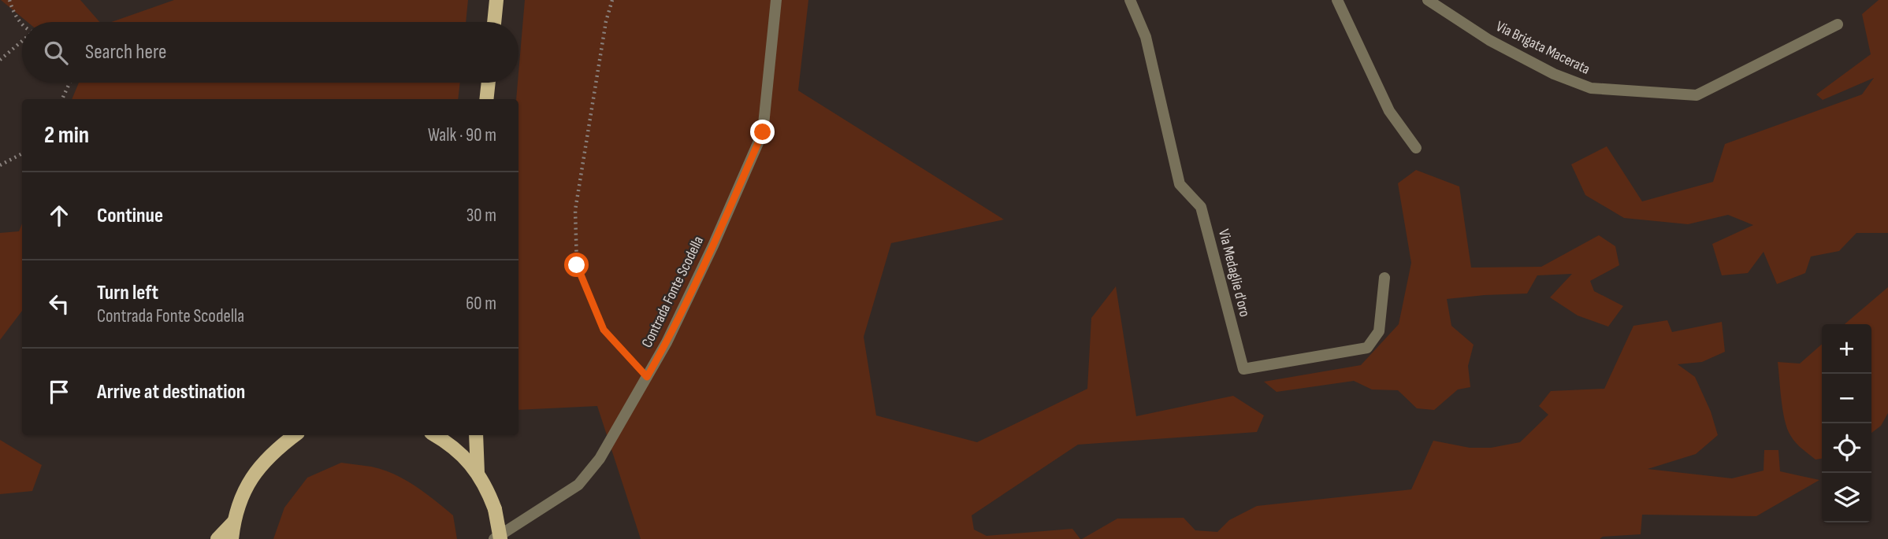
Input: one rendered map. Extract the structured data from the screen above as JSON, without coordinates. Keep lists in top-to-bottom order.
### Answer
{
  "streets": {
    "street": ["Via Brigata Macerata", "Via Medaglie d'oro", "Contrada Fonte Scodella"]
  },
  "page": {
    "search": "Search here",
    "heading": ["2 min", "Walk · 90 m"],
    "list": [
      ["Continue", "30 m"],
      ["Turn left", "Contrada Fonte Scodella", "60 m"],
      "Arrive at destination"
    ],
    "map_buttons": ["+", "−"]
  }
}
